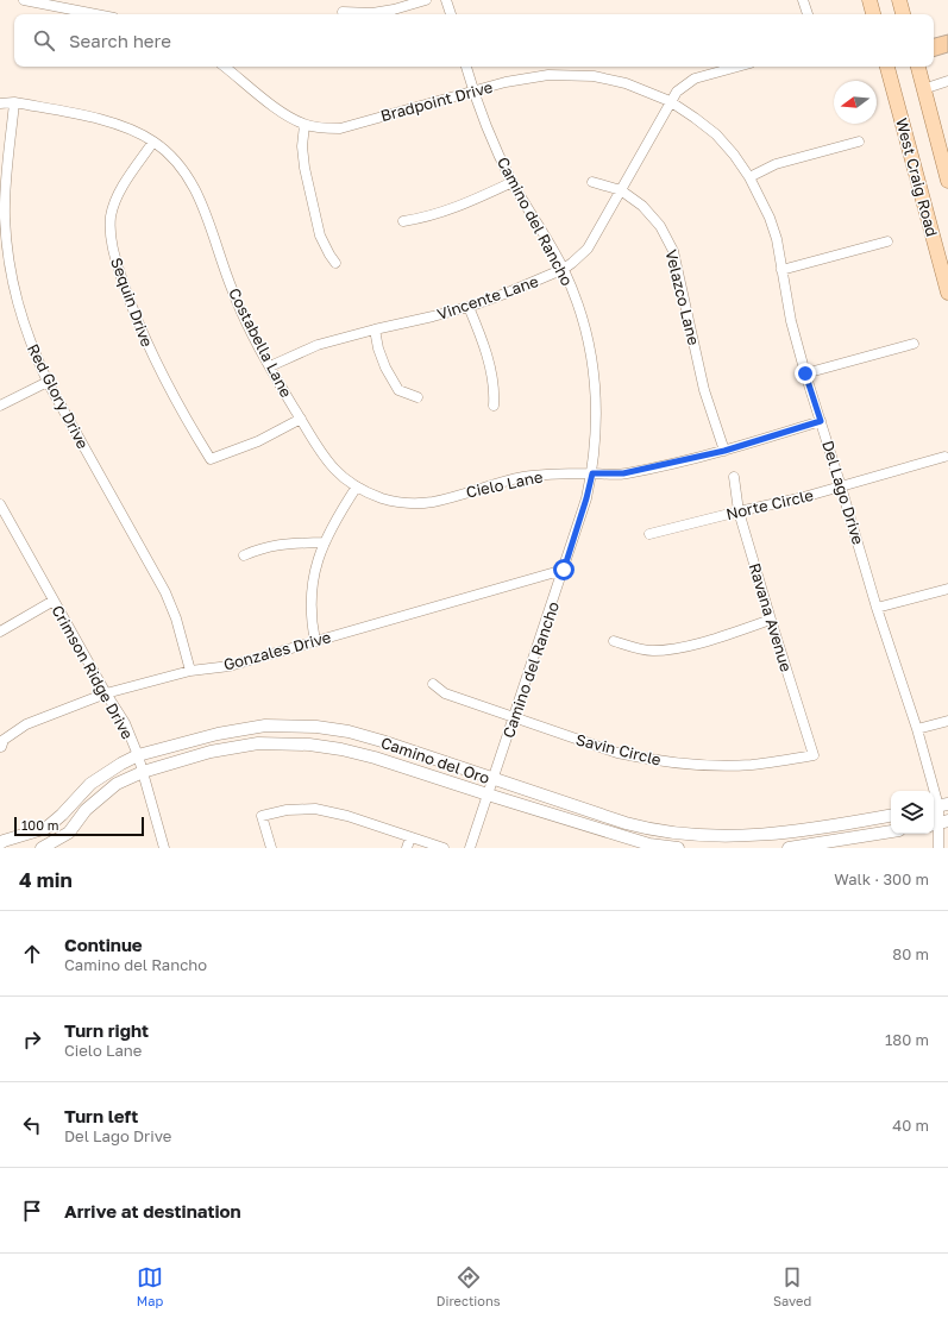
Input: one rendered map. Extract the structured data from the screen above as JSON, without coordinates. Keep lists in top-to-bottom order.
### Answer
{
  "streets": {
    "main road": ["West Craig Road"],
    "street": [
      "Bradpoint Drive",
      "Camino del Rancho",
      "Vincente Lane",
      "Velazco Lane",
      "Sequin Drive",
      "Costabella Lane",
      "Red Glory Drive",
      "Cielo Lane",
      "Del Lago Drive",
      "Norte Circle",
      "Ravana Avenue",
      "Gonzales Drive",
      "Crimson Ridge Drive",
      "Savin Circle",
      "Camino del Oro"
    ]
  },
  "crossings": [
    ["Bradpoint Drive", "Camino del Rancho"],
    ["Bradpoint Drive", "Vincente Lane"],
    ["Bradpoint Drive", "Del Lago Drive"],
    ["Camino del Rancho", "Vincente Lane"],
    ["Camino del Rancho", "Cielo Lane"],
    ["Camino del Rancho", "Gonzales Drive"],
    ["Camino del Rancho", "Savin Circle"],
    ["Camino del Rancho", "Camino del Oro"],
    ["Vincente Lane", "Velazco Lane"],
    ["Vincente Lane", "Costabella Lane"],
    ["Vincente Lane", "Del Lago Drive"],
    ["Velazco Lane", "Cielo Lane"],
    ["Sequin Drive", "Costabella Lane"],
    ["Costabella Lane", "Red Glory Drive"],
    ["Costabella Lane", "Cielo Lane"],
    ["Red Glory Drive", "Gonzales Drive"],
    ["Cielo Lane", "Del Lago Drive"],
    ["Del Lago Drive", "Norte Circle"],
    ["Norte Circle", "Ravana Avenue"],
    ["Ravana Avenue", "Savin Circle"],
    ["Gonzales Drive", "Crimson Ridge Drive"],
    ["Crimson Ridge Drive", "Camino del Oro"]
  ],
  "scale_bar": "100 m",
  "north": "left",
  "page": {
    "search": "Search here",
    "scale": "100 m",
    "heading": ["4 min", "Walk · 300 m"],
    "list": [
      ["Continue", "Camino del Rancho", "80 m"],
      ["Turn right", "Cielo Lane", "180 m"],
      ["Turn left", "Del Lago Drive", "40 m"],
      "Arrive at destination"
    ],
    "nav": ["Map", "Directions", "Saved"]
  }
}
